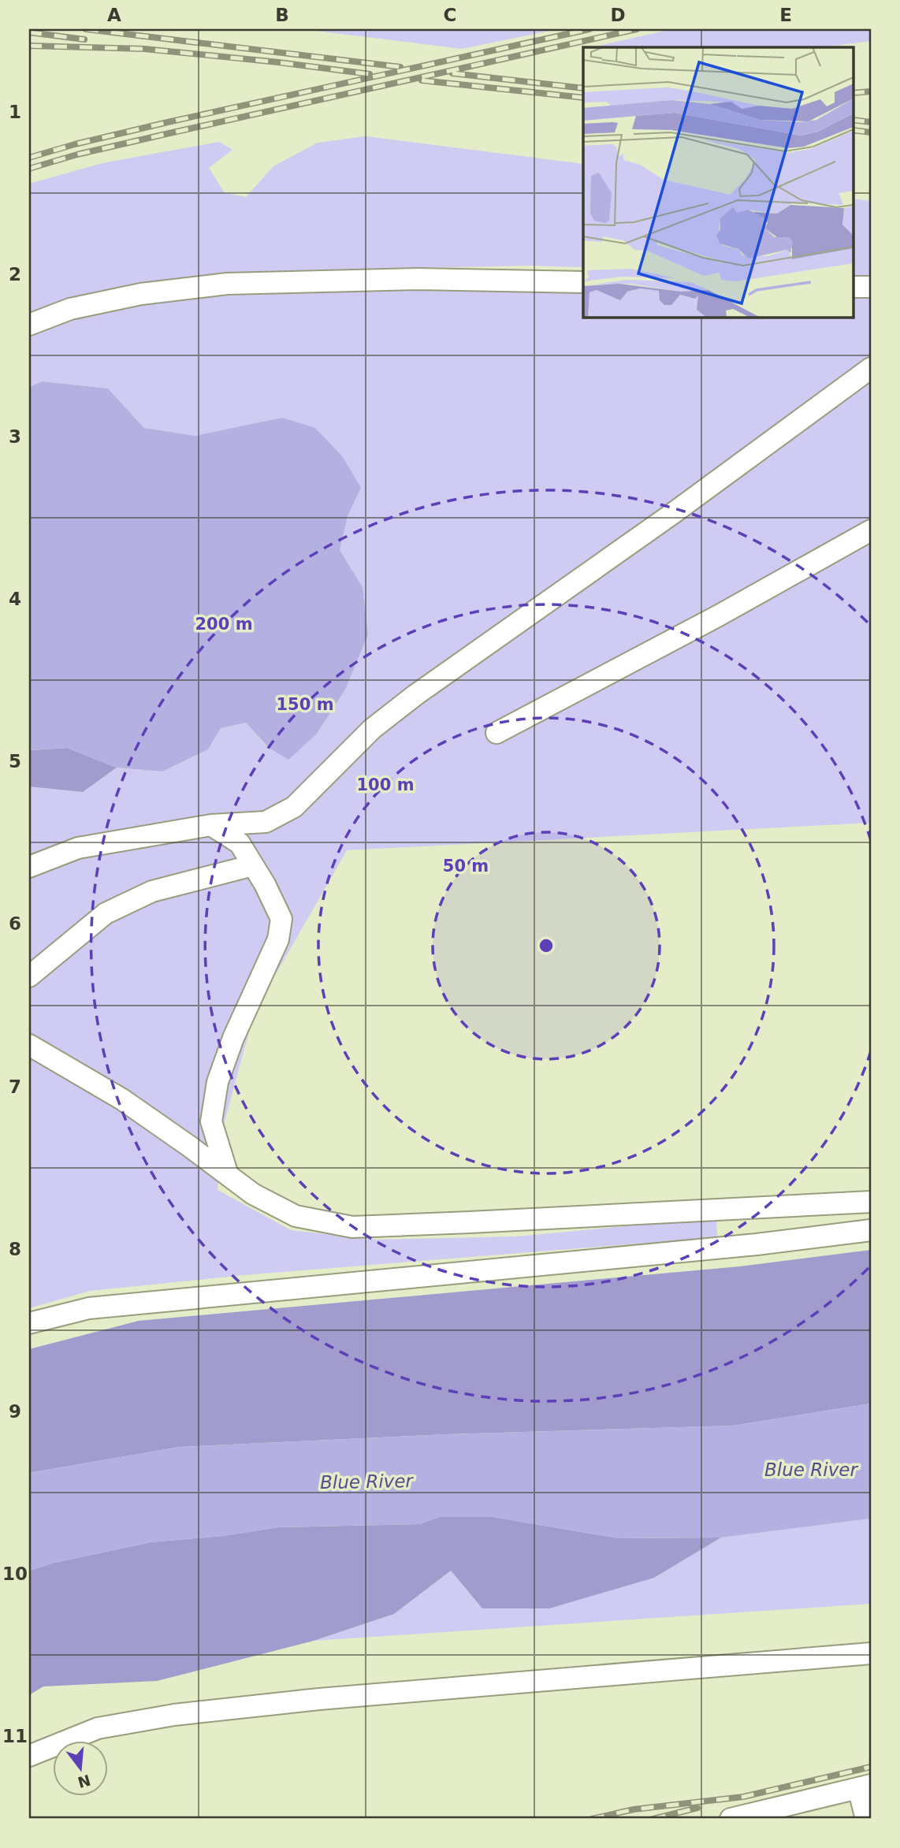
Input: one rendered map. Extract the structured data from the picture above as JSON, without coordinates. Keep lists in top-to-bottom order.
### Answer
{
  "water": ["Blue River"],
  "north": "bottom",
  "grid": {
    "columns": [
      "A",
      "B",
      "C",
      "D",
      "E"
    ],
    "rows": [
      "1",
      "2",
      "3",
      "4",
      "5",
      "6",
      "7",
      "8",
      "9",
      "10",
      "11"
    ]
  },
  "rings": [
    "200 m",
    "150 m",
    "100 m",
    "50 m"
  ]
}
